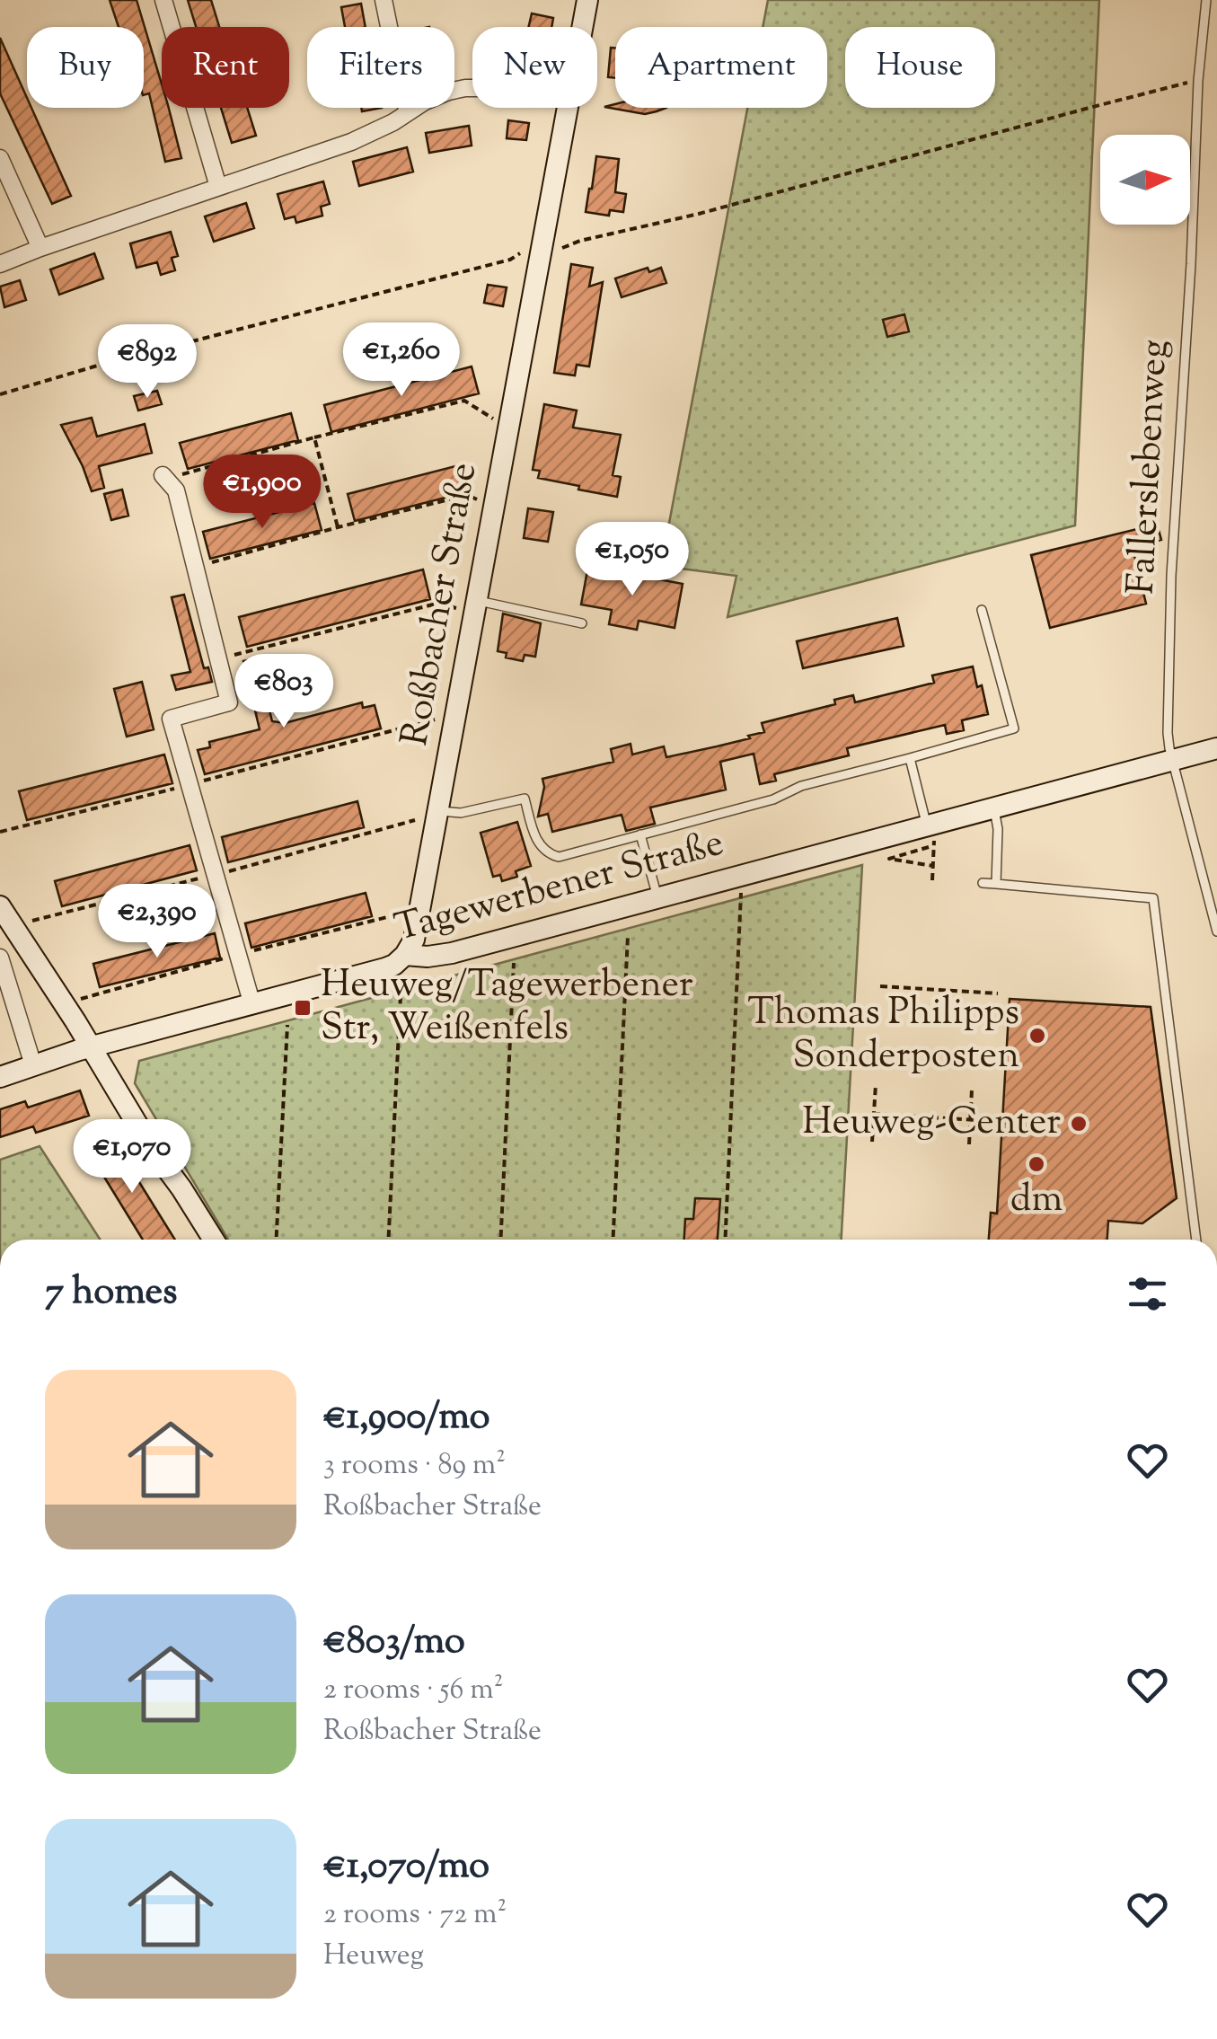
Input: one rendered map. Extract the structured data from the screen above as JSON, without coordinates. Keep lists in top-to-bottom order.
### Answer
{
  "streets": {
    "street": ["Roßbacher Straße", "Tagewerbener Straße"],
    "lane": ["Fallerslebenweg"]
  },
  "crossings": [
    ["Fallerslebenweg", "Tagewerbener Straße"],
    ["Roßbacher Straße", "Tagewerbener Straße"]
  ],
  "places": {
    "transit": ["Heuweg/Tagewerbener Str, Weißenfels"],
    "other": ["Thomas Philipps Sonderposten", "Heuweg-Center", "dm"]
  },
  "north": "right",
  "page": {
    "chip": [
      "Buy",
      "Rent",
      "Filters",
      "New",
      "Apartment",
      "House"
    ],
    "price": [
      "€1,260",
      "€892",
      "€1,900",
      "€1,050",
      "€803",
      "€2,390",
      "€1,070"
    ],
    "heading": "7 homes",
    "list": [
      {
        "name": "€1,900/mo",
        "note": "3 rooms · 89 m² · Roßbacher Straße"
      },
      {
        "name": "€803/mo",
        "note": "2 rooms · 56 m² · Roßbacher Straße"
      },
      {
        "name": "€1,070/mo",
        "note": "2 rooms · 72 m² · Heuweg"
      }
    ]
  }
}
